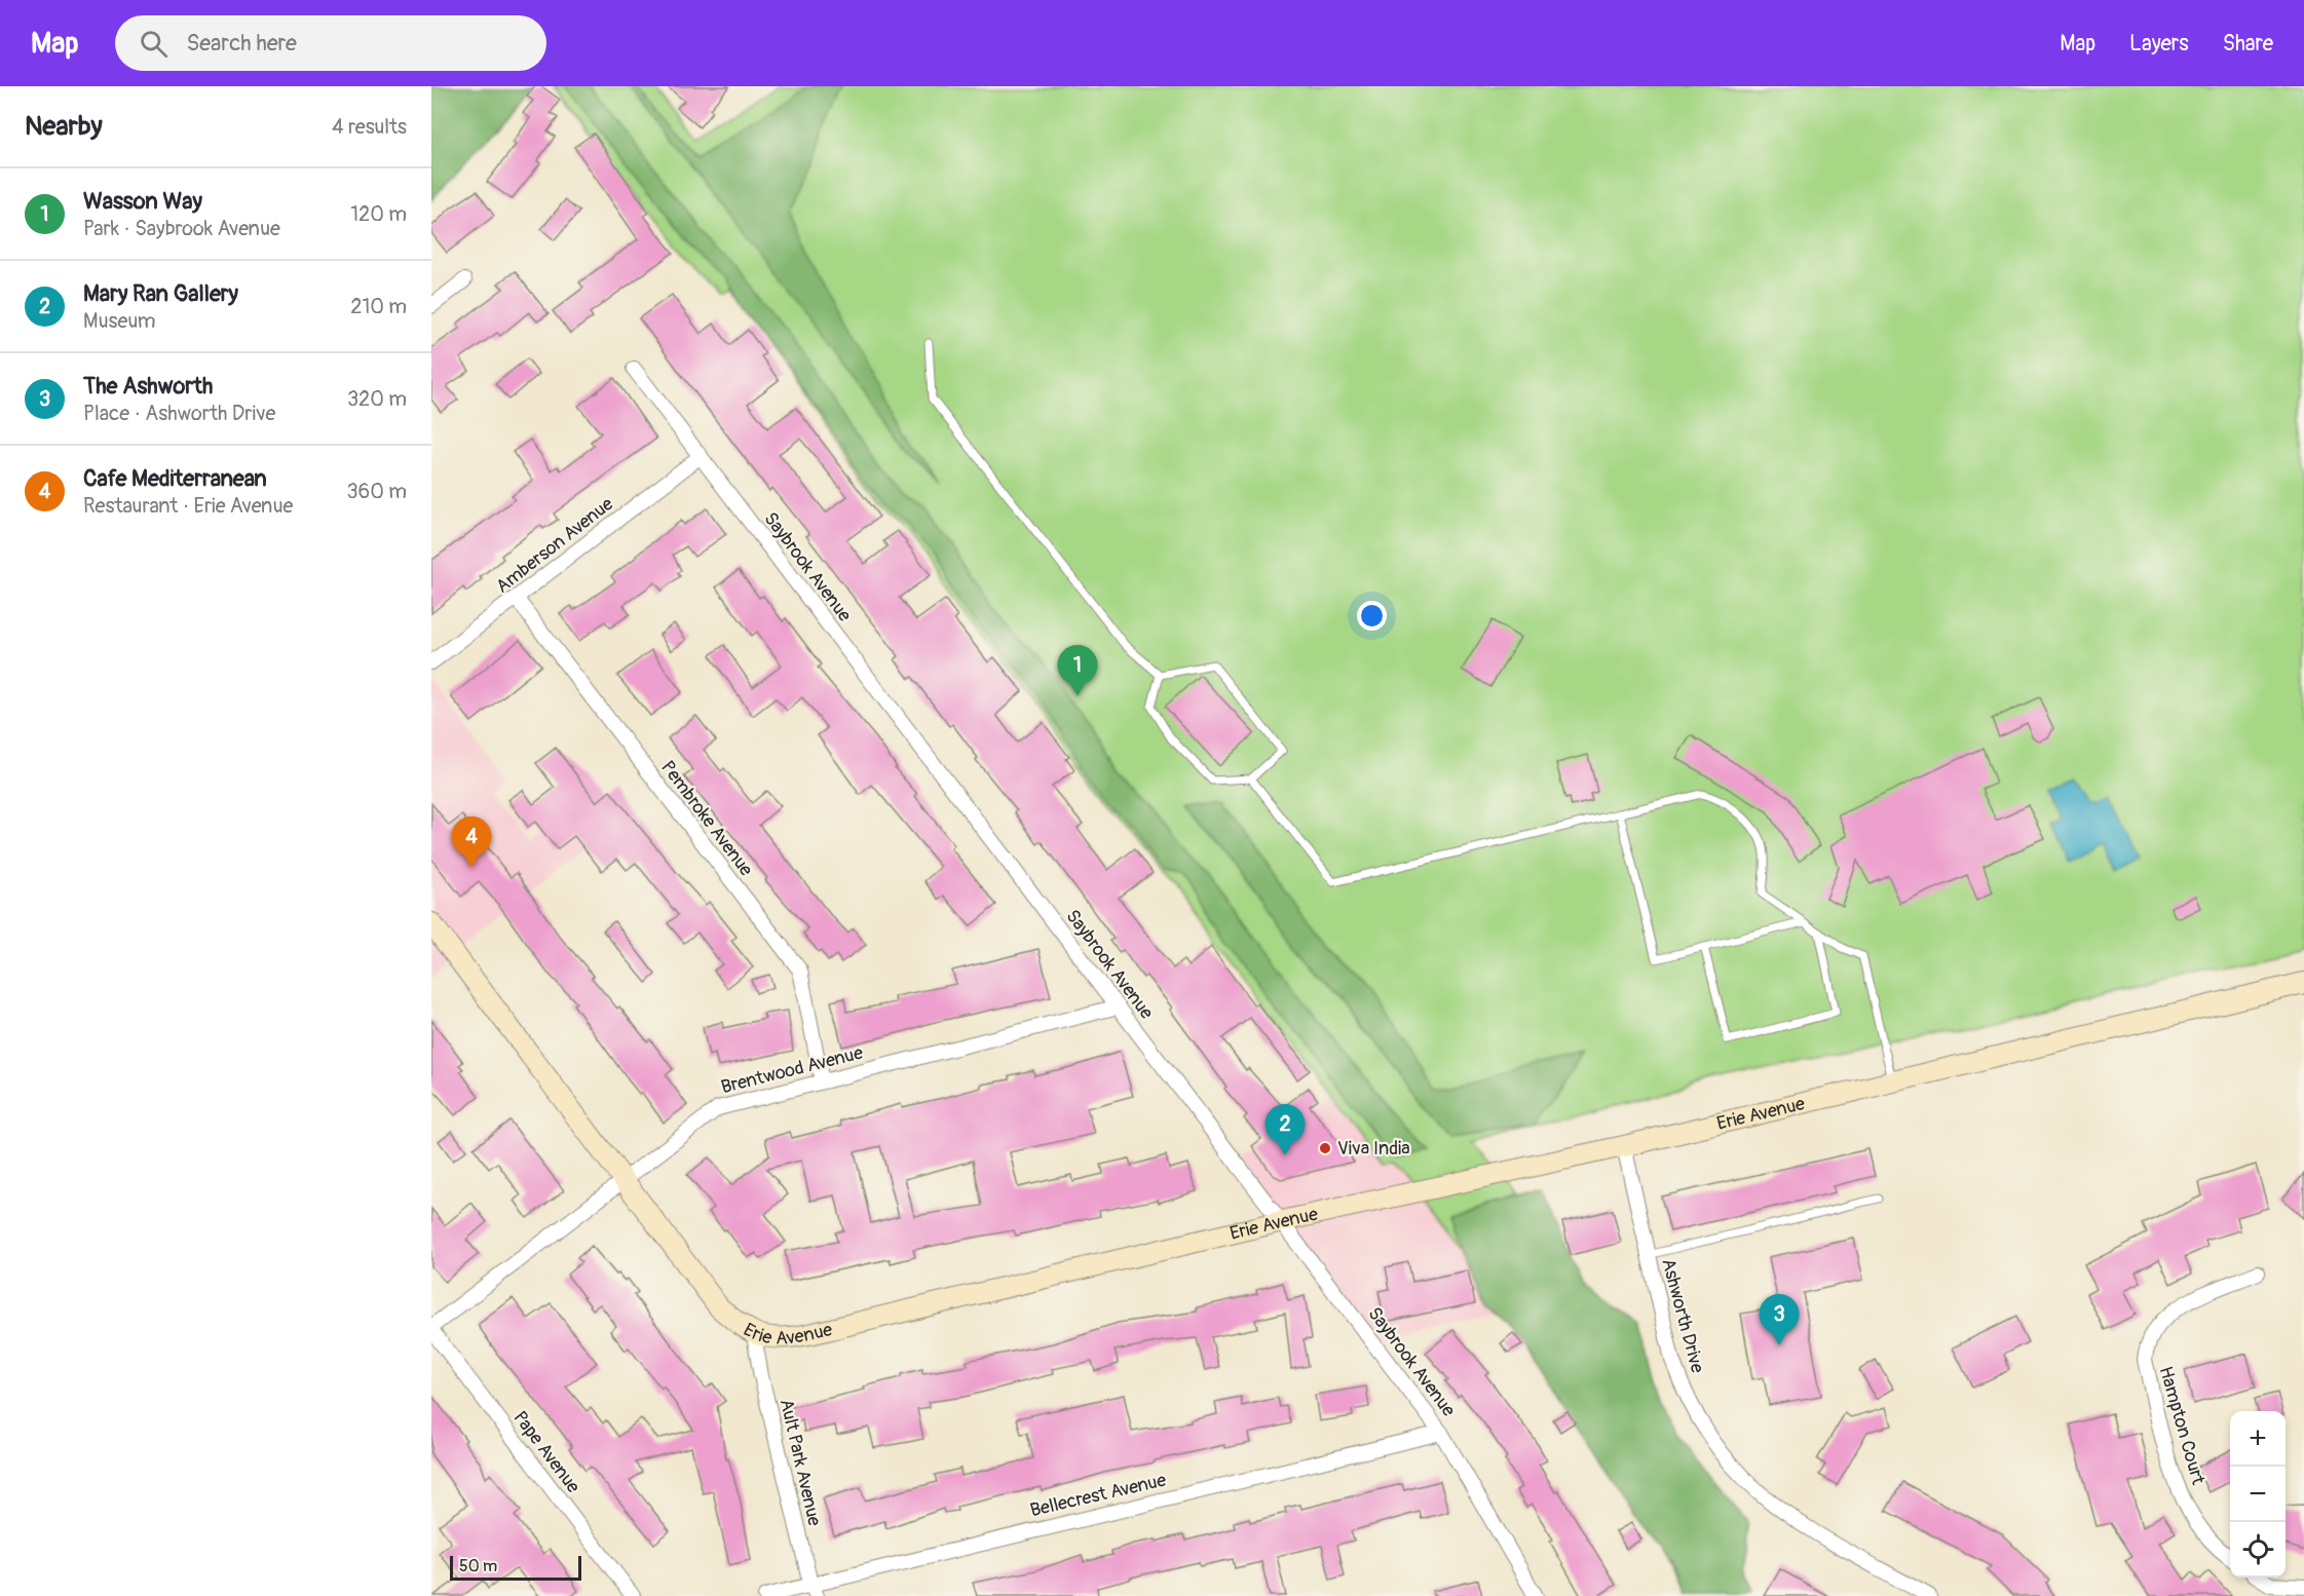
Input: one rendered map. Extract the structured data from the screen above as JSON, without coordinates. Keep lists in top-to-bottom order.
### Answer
{
  "streets": {
    "street": [
      "Amberson Avenue",
      "Saybrook Avenue",
      "Pembroke Avenue",
      "Brentwood Avenue",
      "Erie Avenue",
      "Ashworth Drive",
      "Hampton Court",
      "Pape Avenue",
      "Ault Park Avenue",
      "Bellecrest Avenue"
    ]
  },
  "crossings": [
    ["Amberson Avenue", "Saybrook Avenue"],
    ["Amberson Avenue", "Pembroke Avenue"],
    ["Saybrook Avenue", "Brentwood Avenue"],
    ["Saybrook Avenue", "Erie Avenue"],
    ["Saybrook Avenue", "Bellecrest Avenue"],
    ["Pembroke Avenue", "Brentwood Avenue"],
    ["Brentwood Avenue", "Erie Avenue"],
    ["Brentwood Avenue", "Pape Avenue"],
    ["Erie Avenue", "Ashworth Drive"],
    ["Erie Avenue", "Ault Park Avenue"],
    ["Ault Park Avenue", "Bellecrest Avenue"]
  ],
  "places": ["Viva India"],
  "scale_bar": "50 m",
  "page": {
    "header": "Map",
    "search": "Search here",
    "nav": ["Map", "Layers", "Share"],
    "heading": ["Nearby", "4 results"],
    "list": [
      {
        "mark": "1",
        "name": "Wasson Way",
        "note": "Park · Saybrook Avenue",
        "value": "120 m"
      },
      {
        "mark": "2",
        "name": "Mary Ran Gallery",
        "note": "Museum",
        "value": "210 m"
      },
      {
        "mark": "3",
        "name": "The Ashworth",
        "note": "Place · Ashworth Drive",
        "value": "320 m"
      },
      {
        "mark": "4",
        "name": "Cafe Mediterranean",
        "note": "Restaurant · Erie Avenue",
        "value": "360 m"
      }
    ],
    "pins": [
      "1",
      "4",
      "2",
      "3"
    ],
    "map_buttons": ["+", "−"],
    "scale": "50 m"
  }
}
